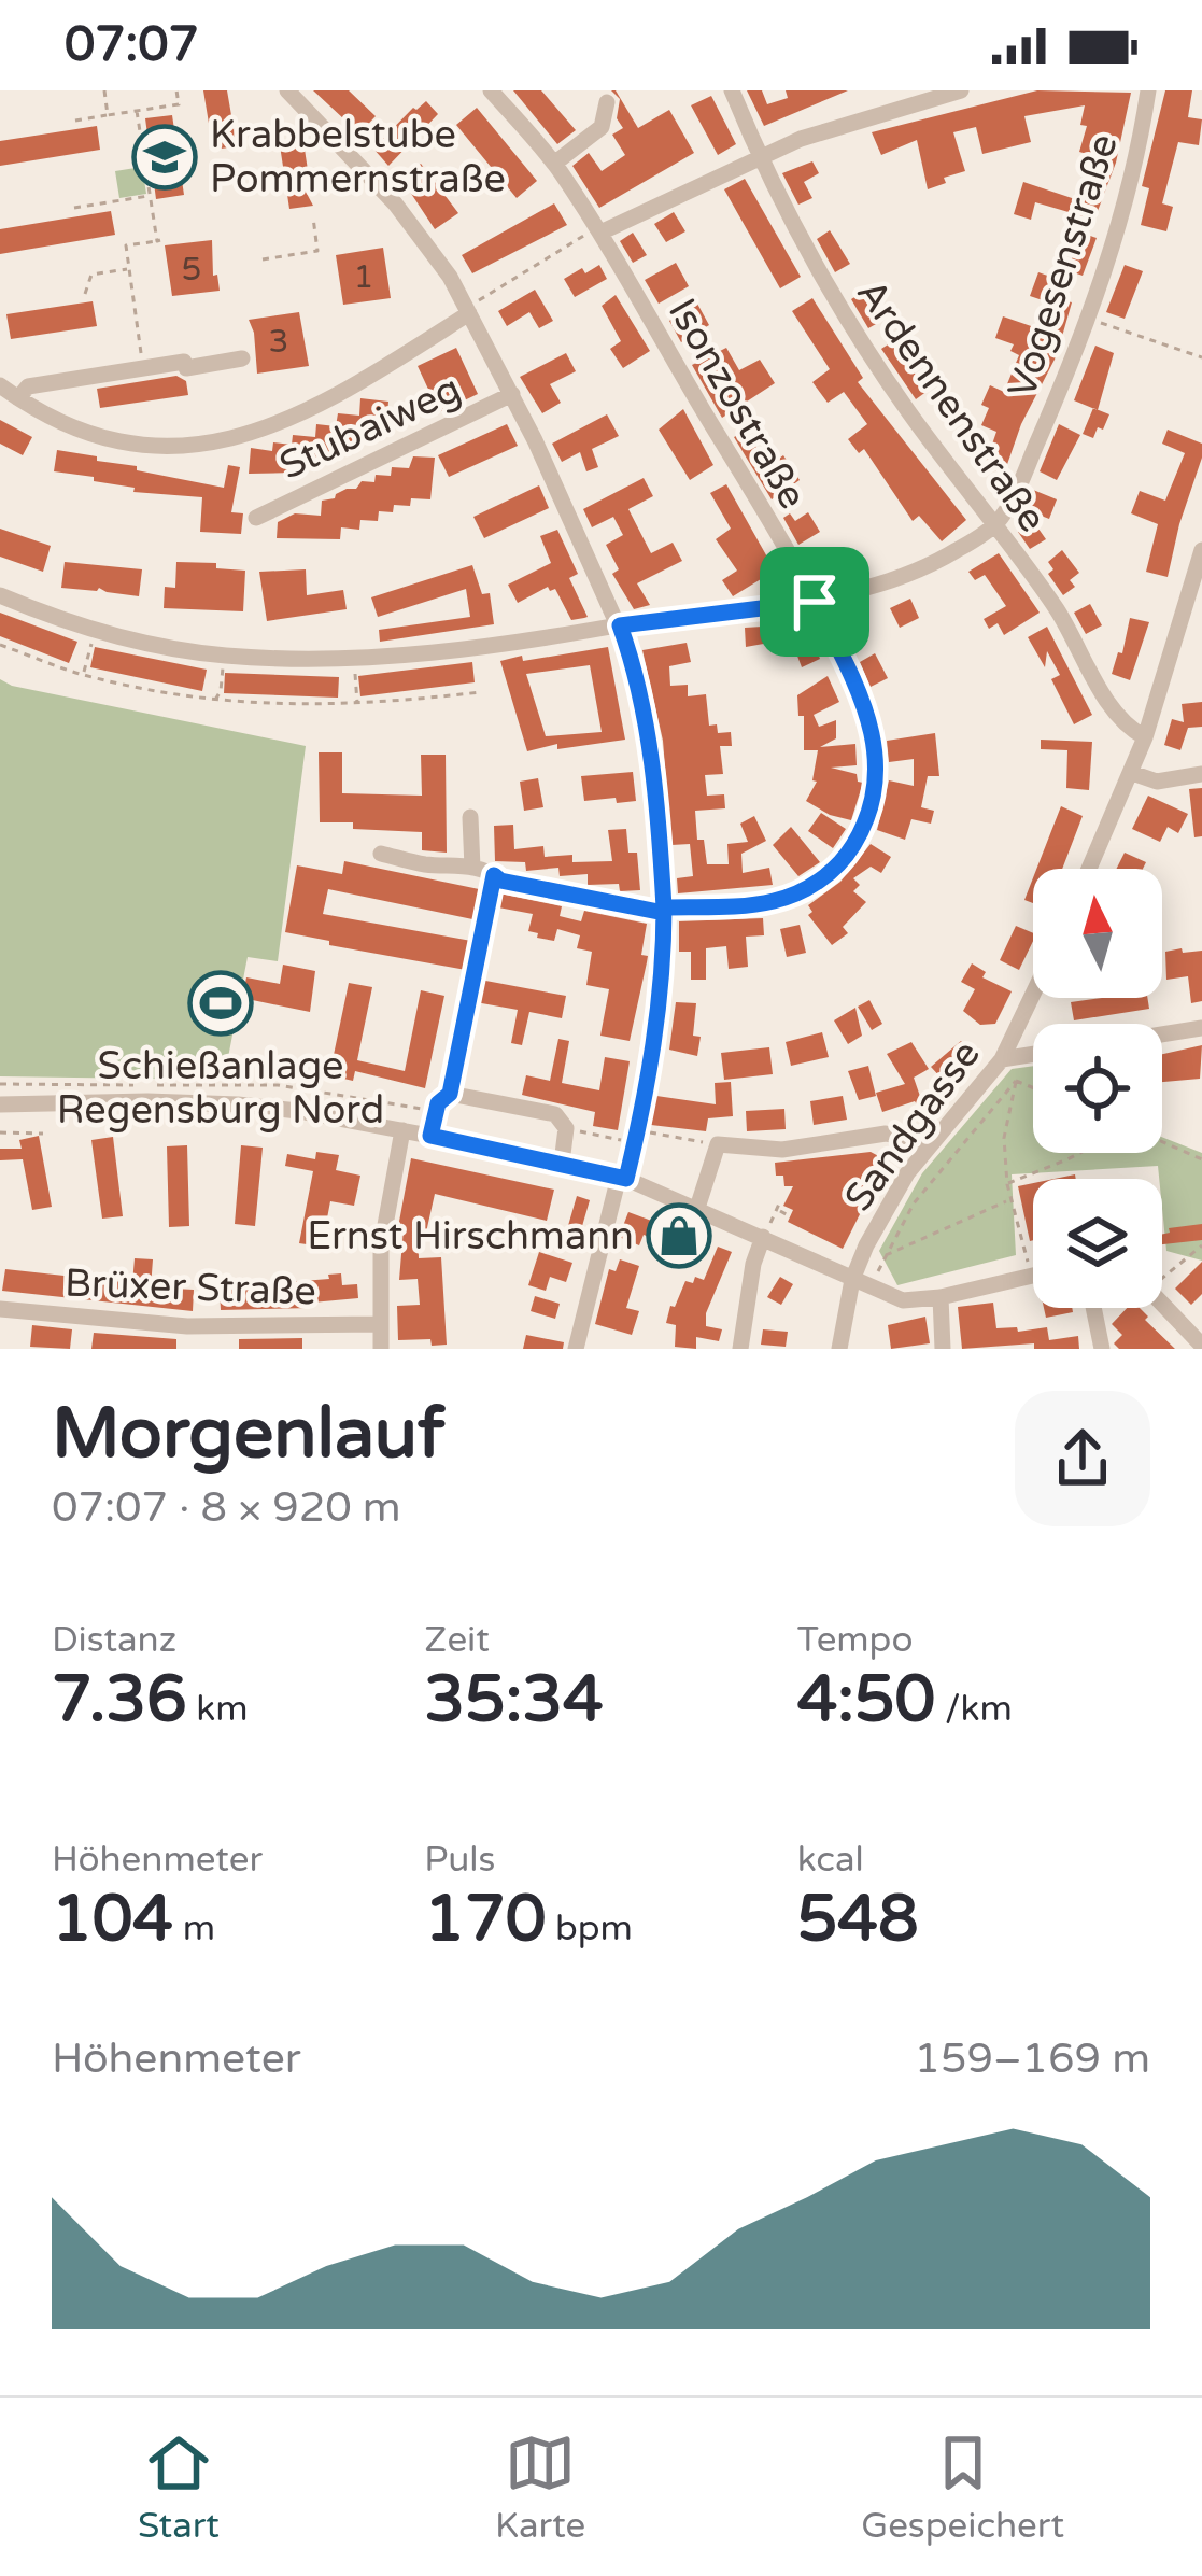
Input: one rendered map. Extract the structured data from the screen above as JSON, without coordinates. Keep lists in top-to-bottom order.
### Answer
{
  "streets": {
    "street": [
      "Vogesenstraße",
      "Isonzostraße",
      "Ardennenstraße",
      "Stubaiweg",
      "Sandgasse",
      "Brüxer Straße"
    ]
  },
  "crossings": [
    ["Vogesenstraße", "Ardennenstraße"]
  ],
  "places": {
    "school or university": ["Krabbelstube Pommernstraße"],
    "sports": ["Schießanlage Regensburg Nord"],
    "shop": ["Ernst Hirschmann"]
  },
  "house_numbers": ["5", "1", "3"],
  "north": "top",
  "page": {
    "status": "07:07",
    "heading": ["Morgenlauf", "07:07 · 8 × 920 m"],
    "stats": [
      ["Distanz", "7.36 km"],
      ["Zeit", "35:34"],
      ["Tempo", "4:50 /km"],
      ["Höhenmeter", "104 m"],
      ["Puls", "170 bpm"],
      ["kcal", "548"]
    ],
    "chart": ["Höhenmeter", "159–169 m"],
    "tabs": ["Start", "Karte", "Gespeichert"]
  }
}
